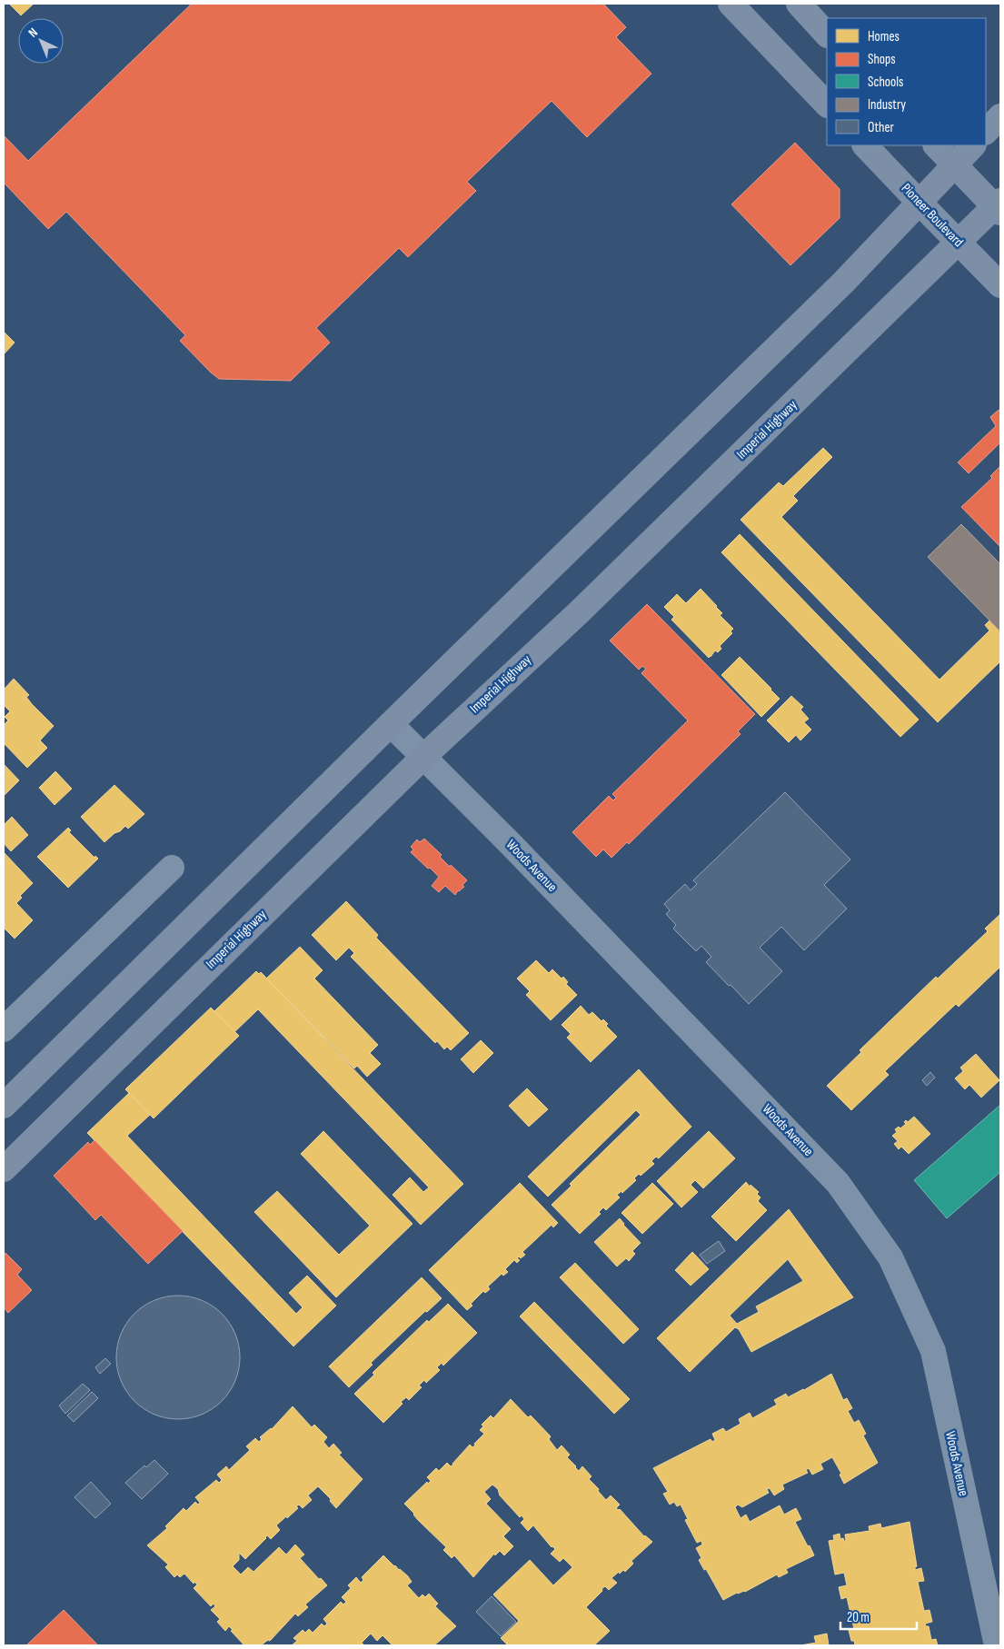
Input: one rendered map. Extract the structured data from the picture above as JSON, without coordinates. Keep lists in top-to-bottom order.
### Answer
{
  "streets": {
    "main road": ["Pioneer Boulevard", "Imperial Highway"],
    "street": ["Woods Avenue"]
  },
  "crossings": [
    ["Pioneer Boulevard", "Imperial Highway"],
    ["Imperial Highway", "Woods Avenue"]
  ],
  "legend": [
    "Homes",
    "Shops",
    "Schools",
    "Industry",
    "Other"
  ],
  "scale_bar": "20 m",
  "north": "top left"
}
